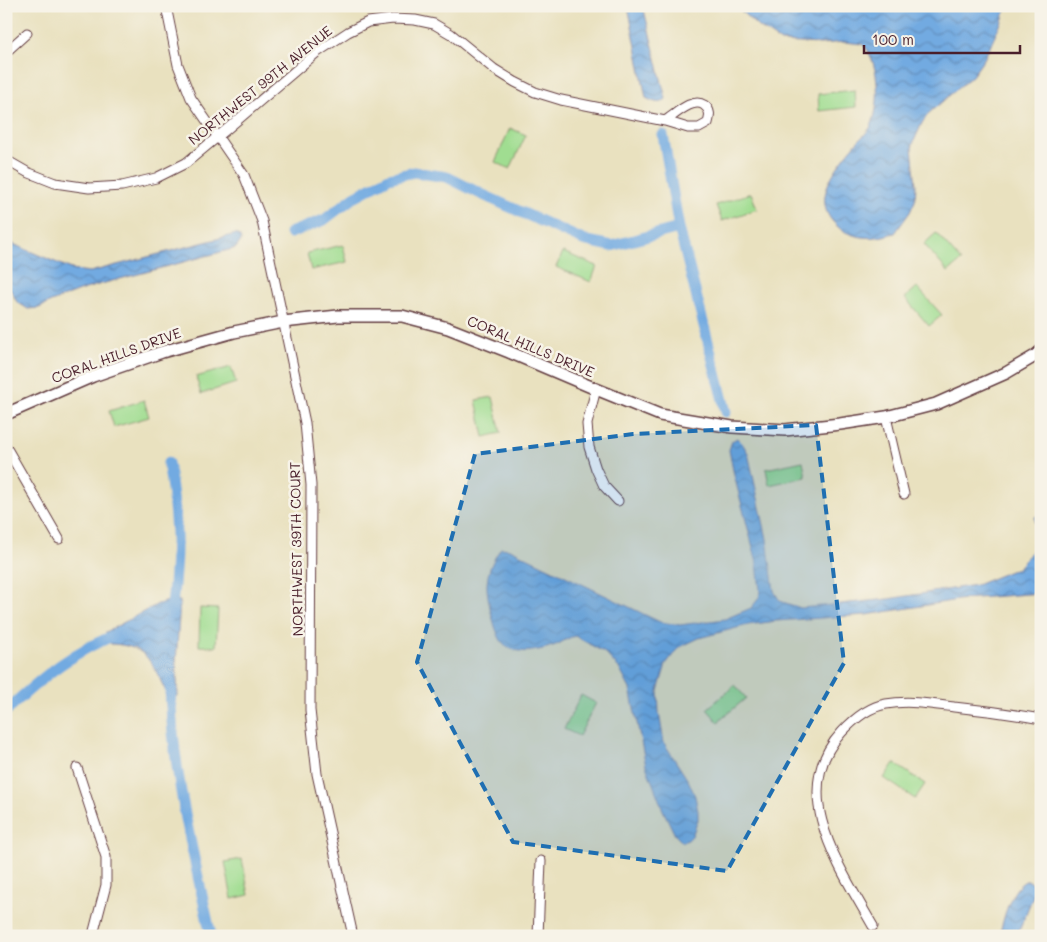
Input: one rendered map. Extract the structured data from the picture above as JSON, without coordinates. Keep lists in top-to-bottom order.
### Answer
{
  "streets": {
    "street": ["NORTHWEST 99TH AVENUE", "CORAL HILLS DRIVE", "NORTHWEST 39TH COURT"]
  },
  "crossings": [
    ["NORTHWEST 99TH AVENUE", "NORTHWEST 39TH COURT"],
    ["CORAL HILLS DRIVE", "NORTHWEST 39TH COURT"]
  ],
  "scale_bar": "100 m"
}
